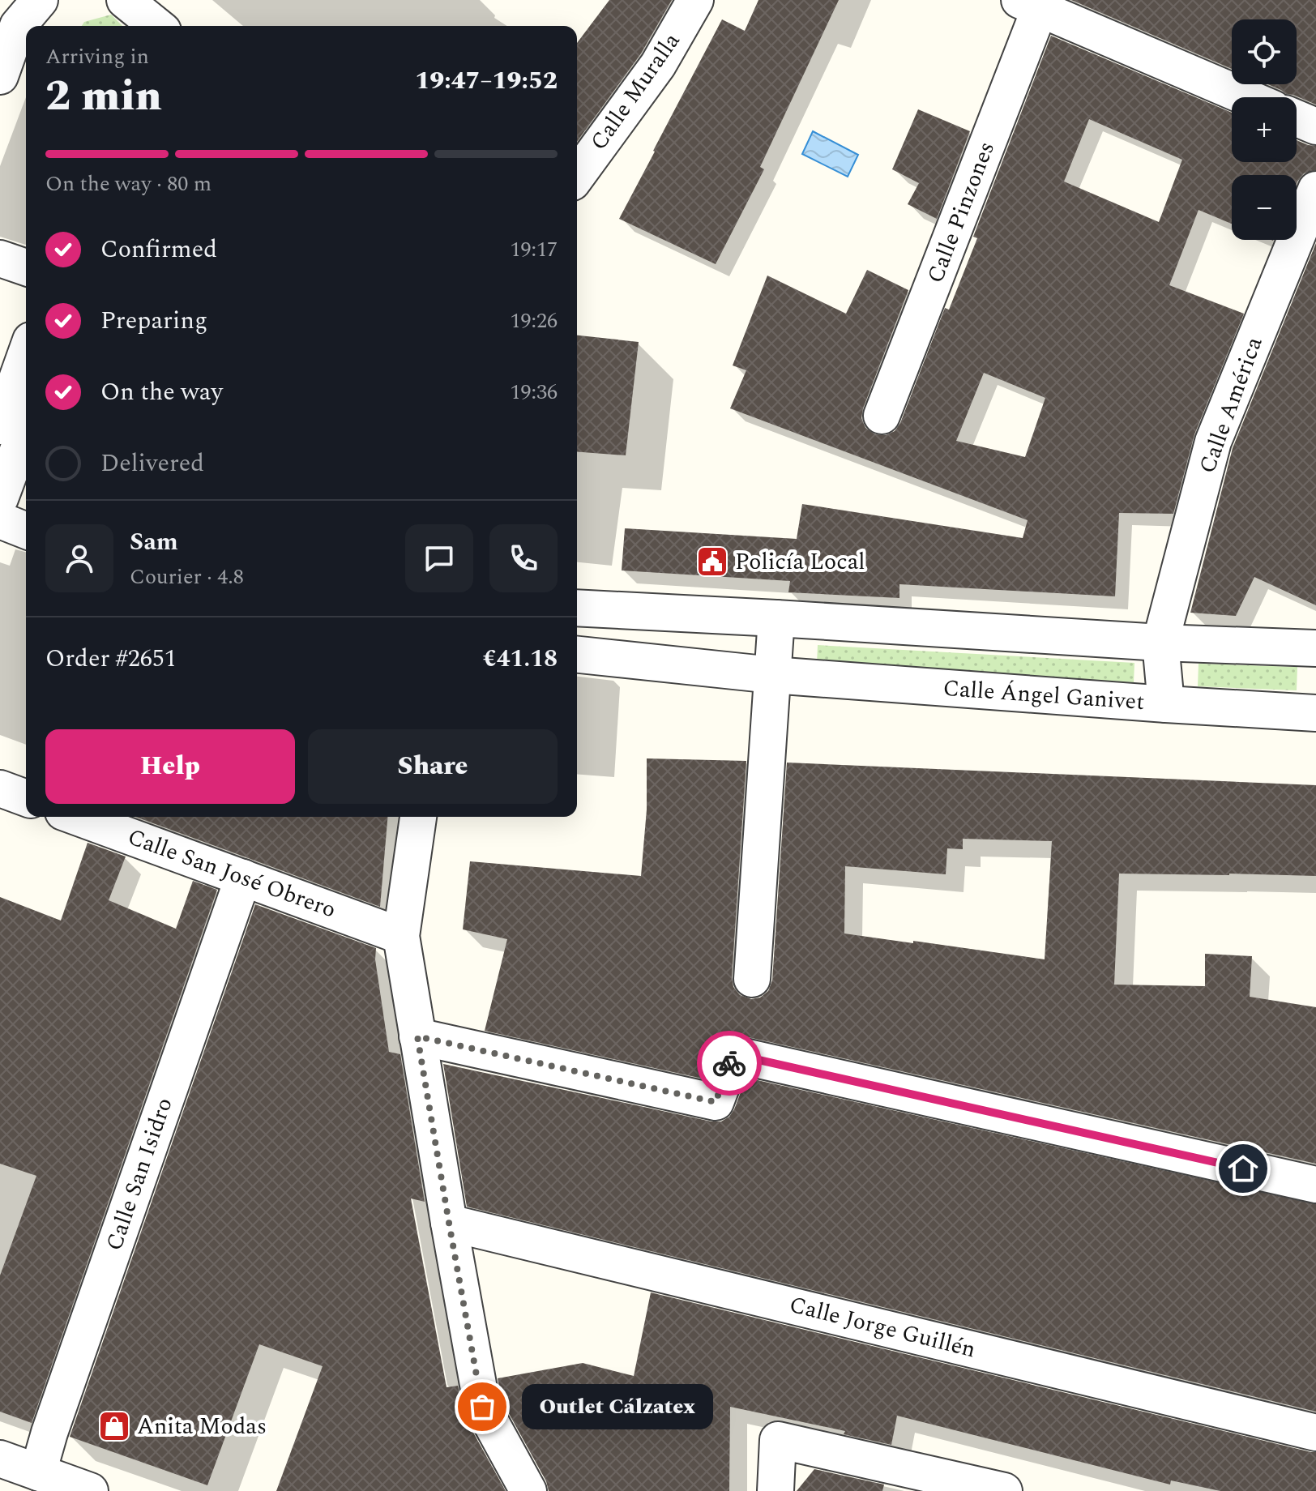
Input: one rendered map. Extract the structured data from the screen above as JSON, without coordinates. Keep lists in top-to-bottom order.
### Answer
{
  "streets": {
    "street": [
      "Calle Muralla",
      "Calle Pinzones",
      "Calle América",
      "Calle Ángel Ganivet",
      "Calle San José Obrero",
      "Calle San Isidro",
      "Calle Jorge Guillén"
    ]
  },
  "crossings": [
    ["Calle América", "Calle Ángel Ganivet"],
    ["Calle San José Obrero", "Calle San Isidro"]
  ],
  "places": {
    "public building": ["Policía Local"],
    "other": ["Outlet Cálzatex"],
    "shop": ["Anita Modas"]
  },
  "page": {
    "map_buttons": ["+", "−"],
    "heading": ["2 min", "Arriving in", "19:47–19:52"],
    "panel": [
      "Sam",
      "Courier · 4.8",
      "Order #2651",
      "€41.18"
    ],
    "bar": "On the way · 80 m",
    "list": [
      ["Confirmed", "19:17"],
      ["Preparing", "19:26"],
      ["On the way", "19:36"],
      "Delivered"
    ],
    "buttons": ["Help", "Share"],
    "bubble": "Outlet Cálzatex"
  }
}
